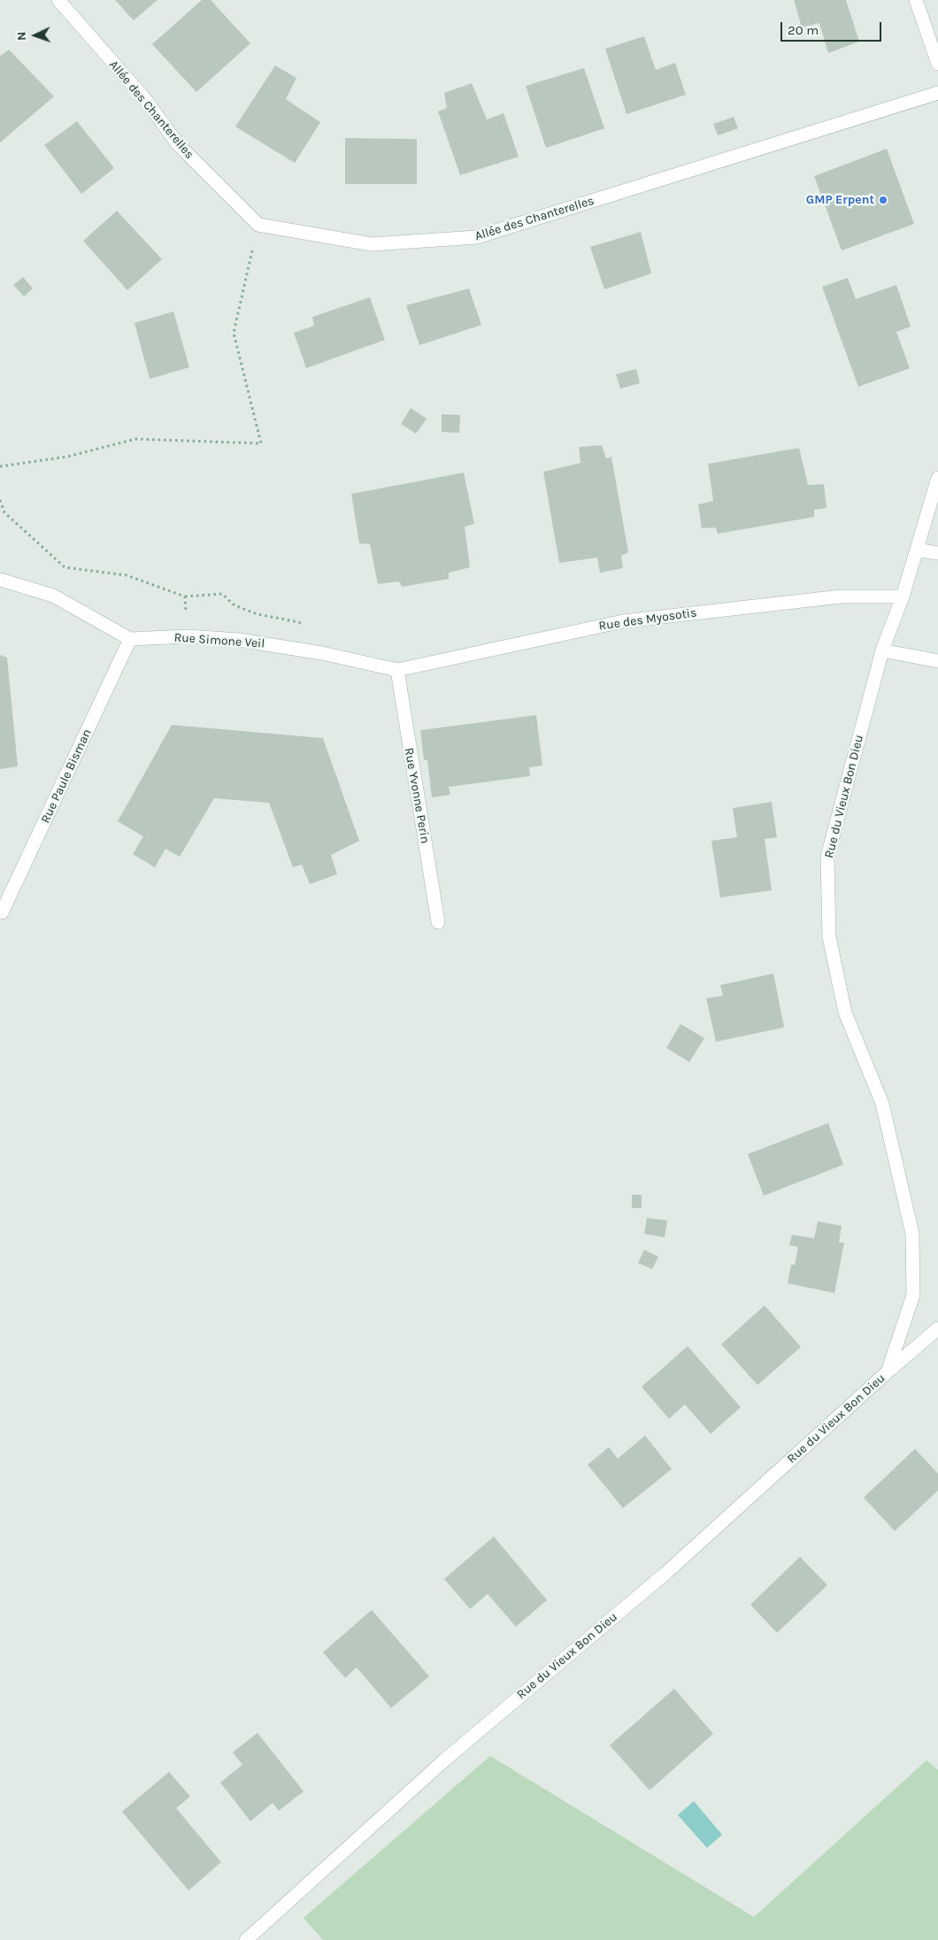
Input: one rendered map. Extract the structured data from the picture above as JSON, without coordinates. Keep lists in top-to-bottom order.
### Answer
{
  "streets": {
    "street": [
      "Allée des Chanterelles",
      "Rue des Myosotis",
      "Rue Simone Veil",
      "Rue Paule Bisman",
      "Rue Yvonne Perin",
      "Rue du Vieux Bon Dieu"
    ]
  },
  "crossings": [
    ["Rue des Myosotis", "Rue Simone Veil"],
    ["Rue des Myosotis", "Rue Yvonne Perin"],
    ["Rue des Myosotis", "Rue du Vieux Bon Dieu"],
    ["Rue Simone Veil", "Rue Paule Bisman"],
    ["Rue Simone Veil", "Rue Yvonne Perin"]
  ],
  "places": ["GMP Erpent"],
  "scale_bar": "20 m",
  "north": "left"
}
